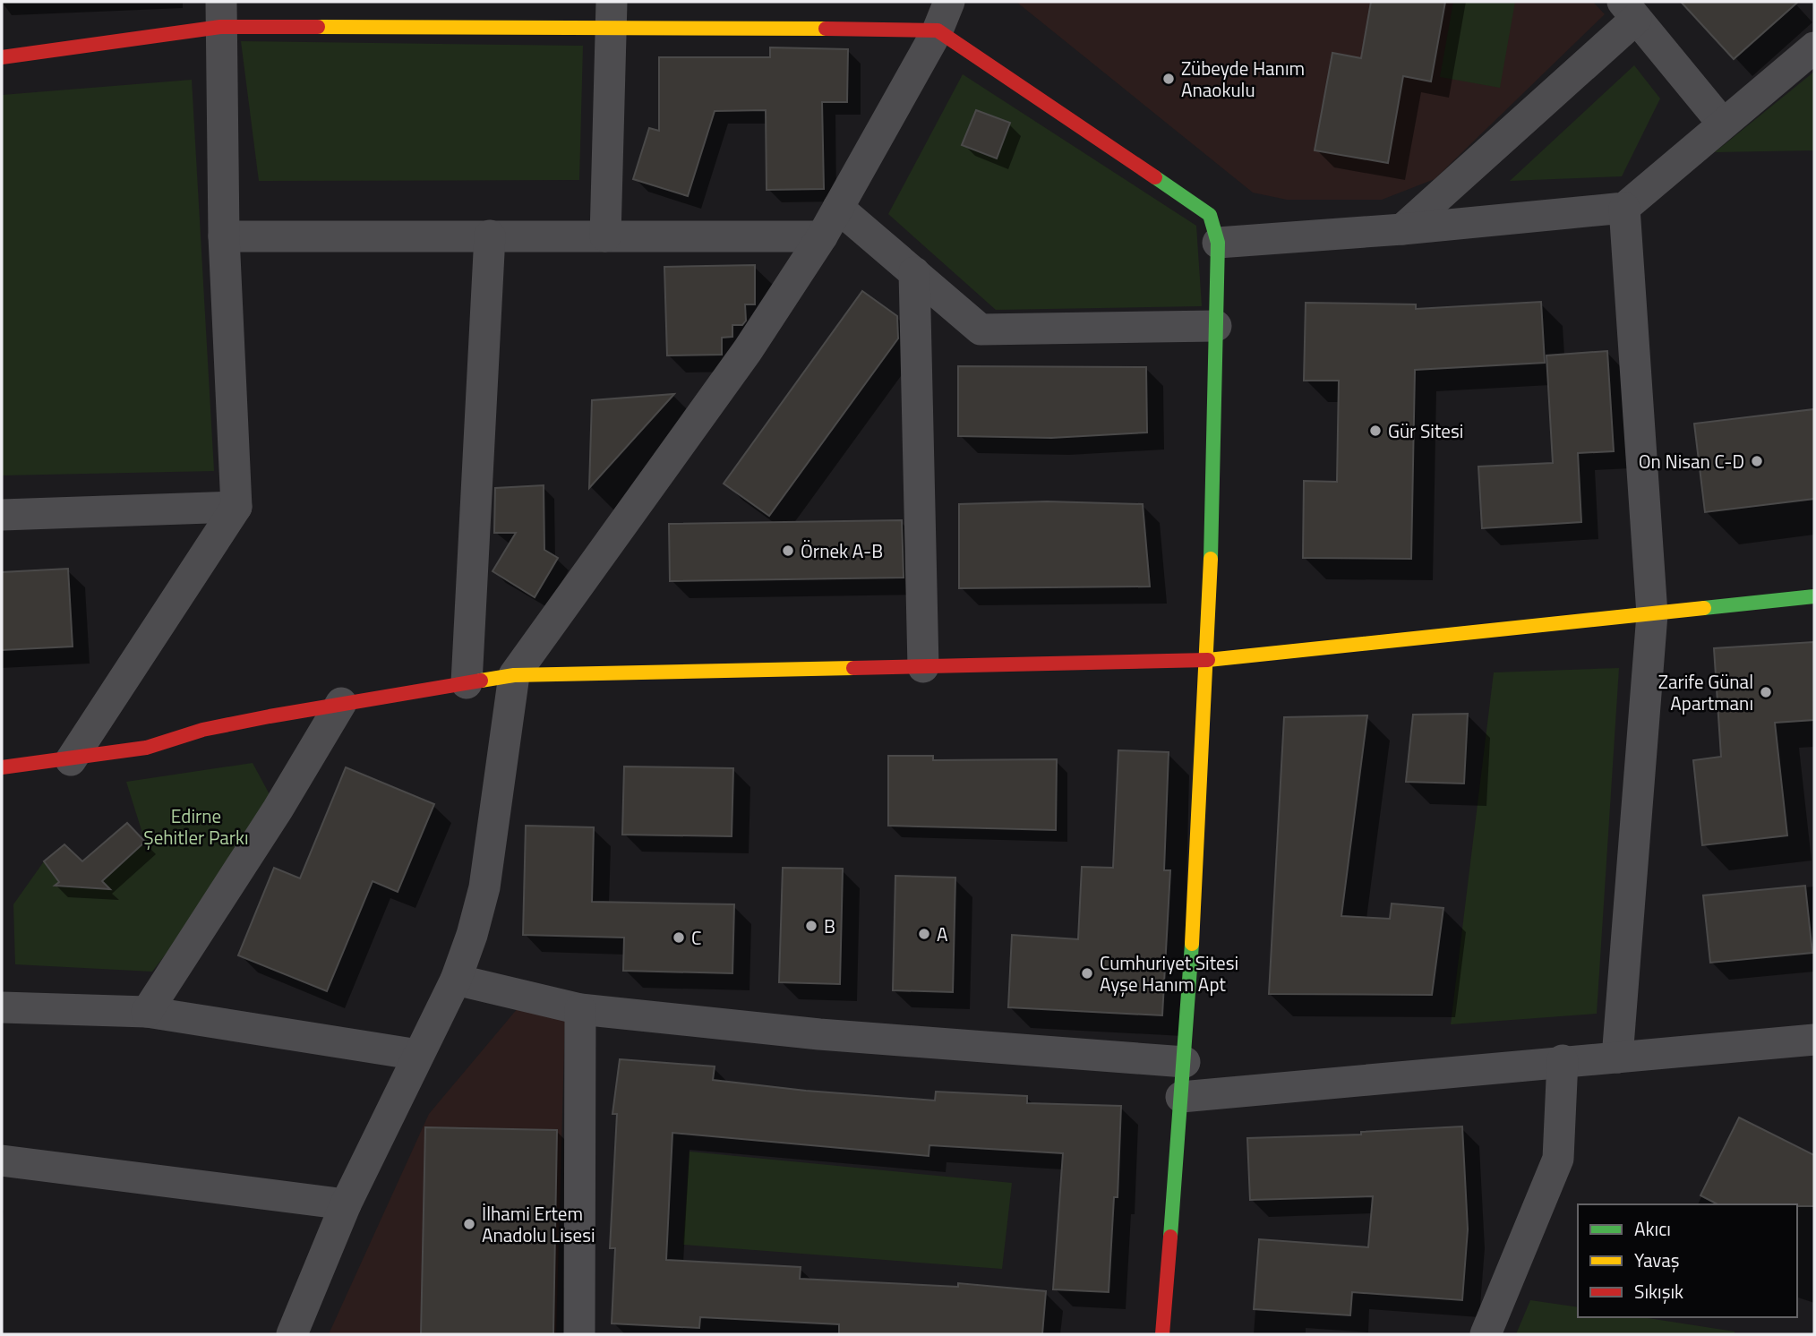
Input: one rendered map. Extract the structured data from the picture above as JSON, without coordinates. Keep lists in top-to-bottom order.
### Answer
{
  "parks": ["Edirne Şehitler Parkı"],
  "places": [
    "Zübeyde Hanım Anaokulu",
    "Gür Sitesi",
    "On Nisan C-D",
    "Örnek A-B",
    "Zarife Günal Apartmanı",
    "B",
    "A",
    "C",
    "Cumhuriyet Sitesi Ayşe Hanım Apt",
    "İlhami Ertem Anadolu Lisesi"
  ],
  "legend": ["Akıcı", "Yavaş", "Sıkışık"]
}
